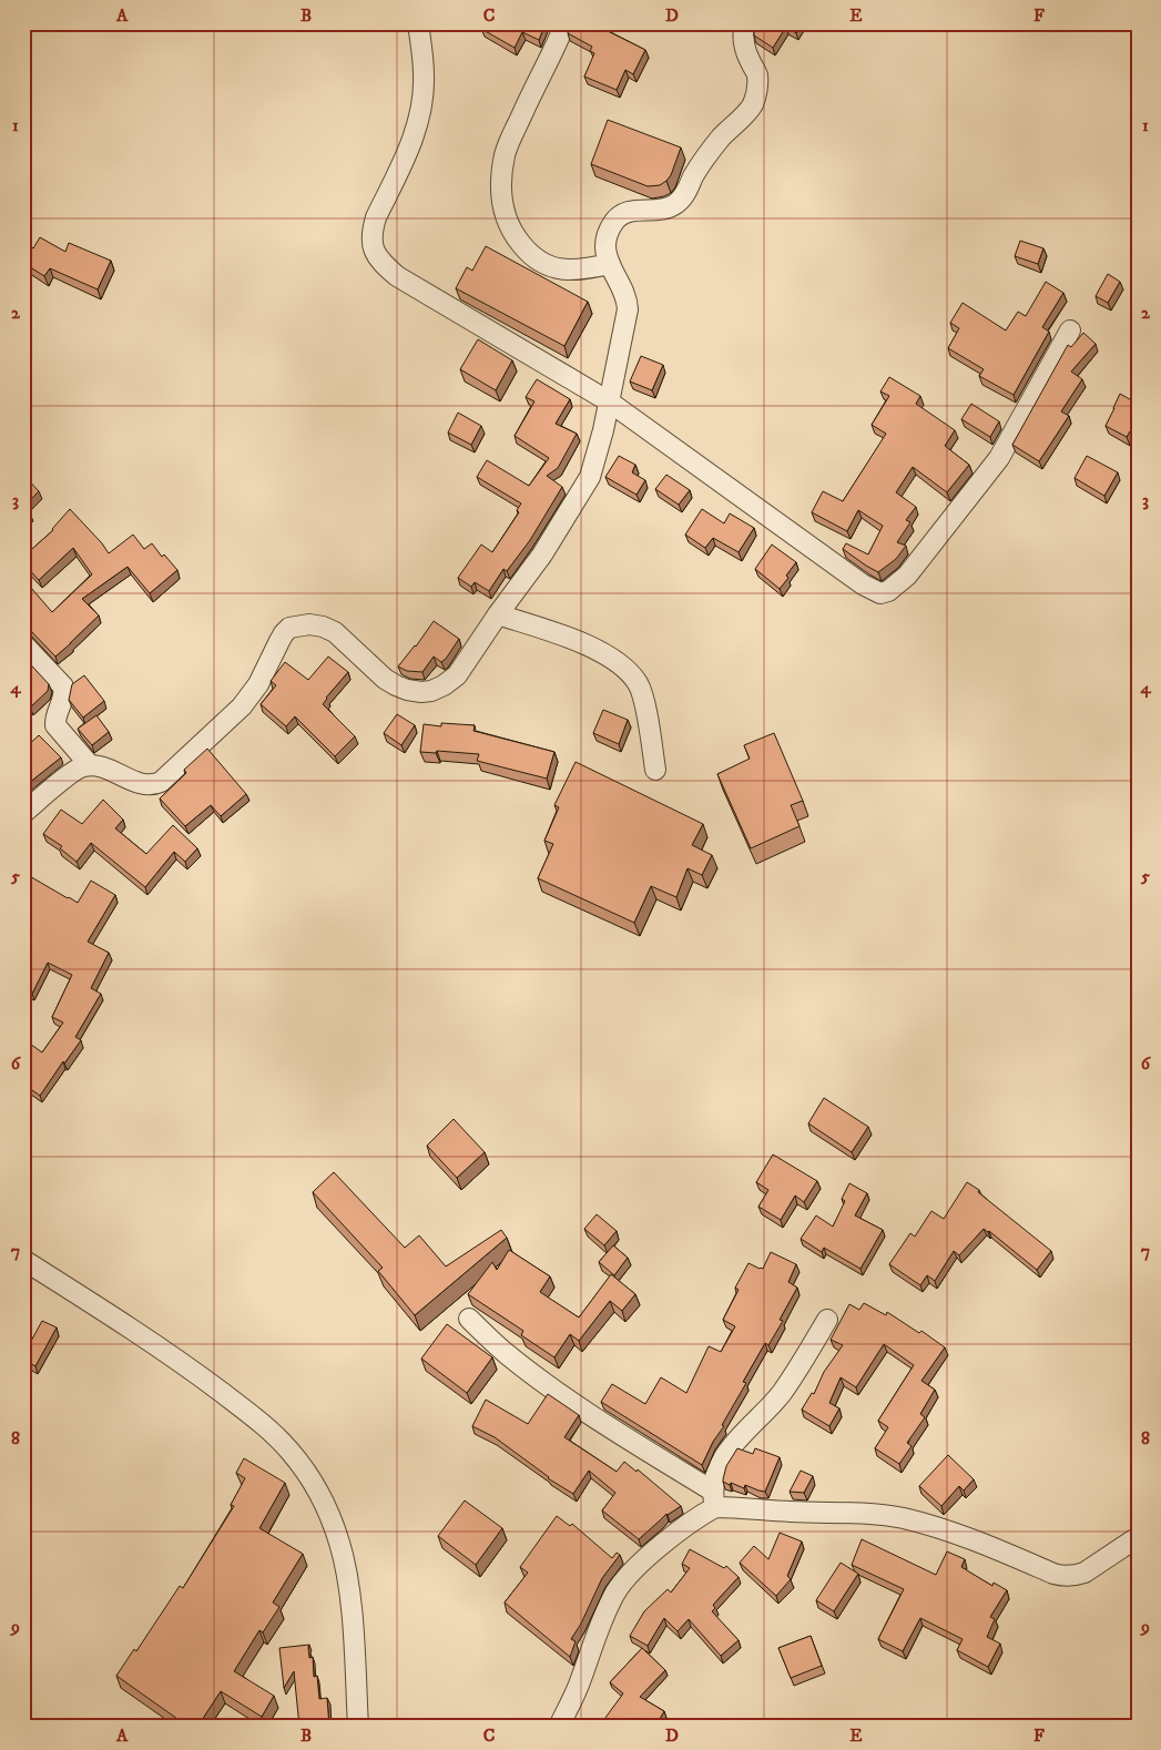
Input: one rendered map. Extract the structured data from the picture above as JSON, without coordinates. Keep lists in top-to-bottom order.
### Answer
{
  "grid": {
    "columns": [
      "A",
      "B",
      "C",
      "D",
      "E",
      "F"
    ],
    "rows": [
      "1",
      "2",
      "3",
      "4",
      "5",
      "6",
      "7",
      "8",
      "9"
    ]
  }
}
